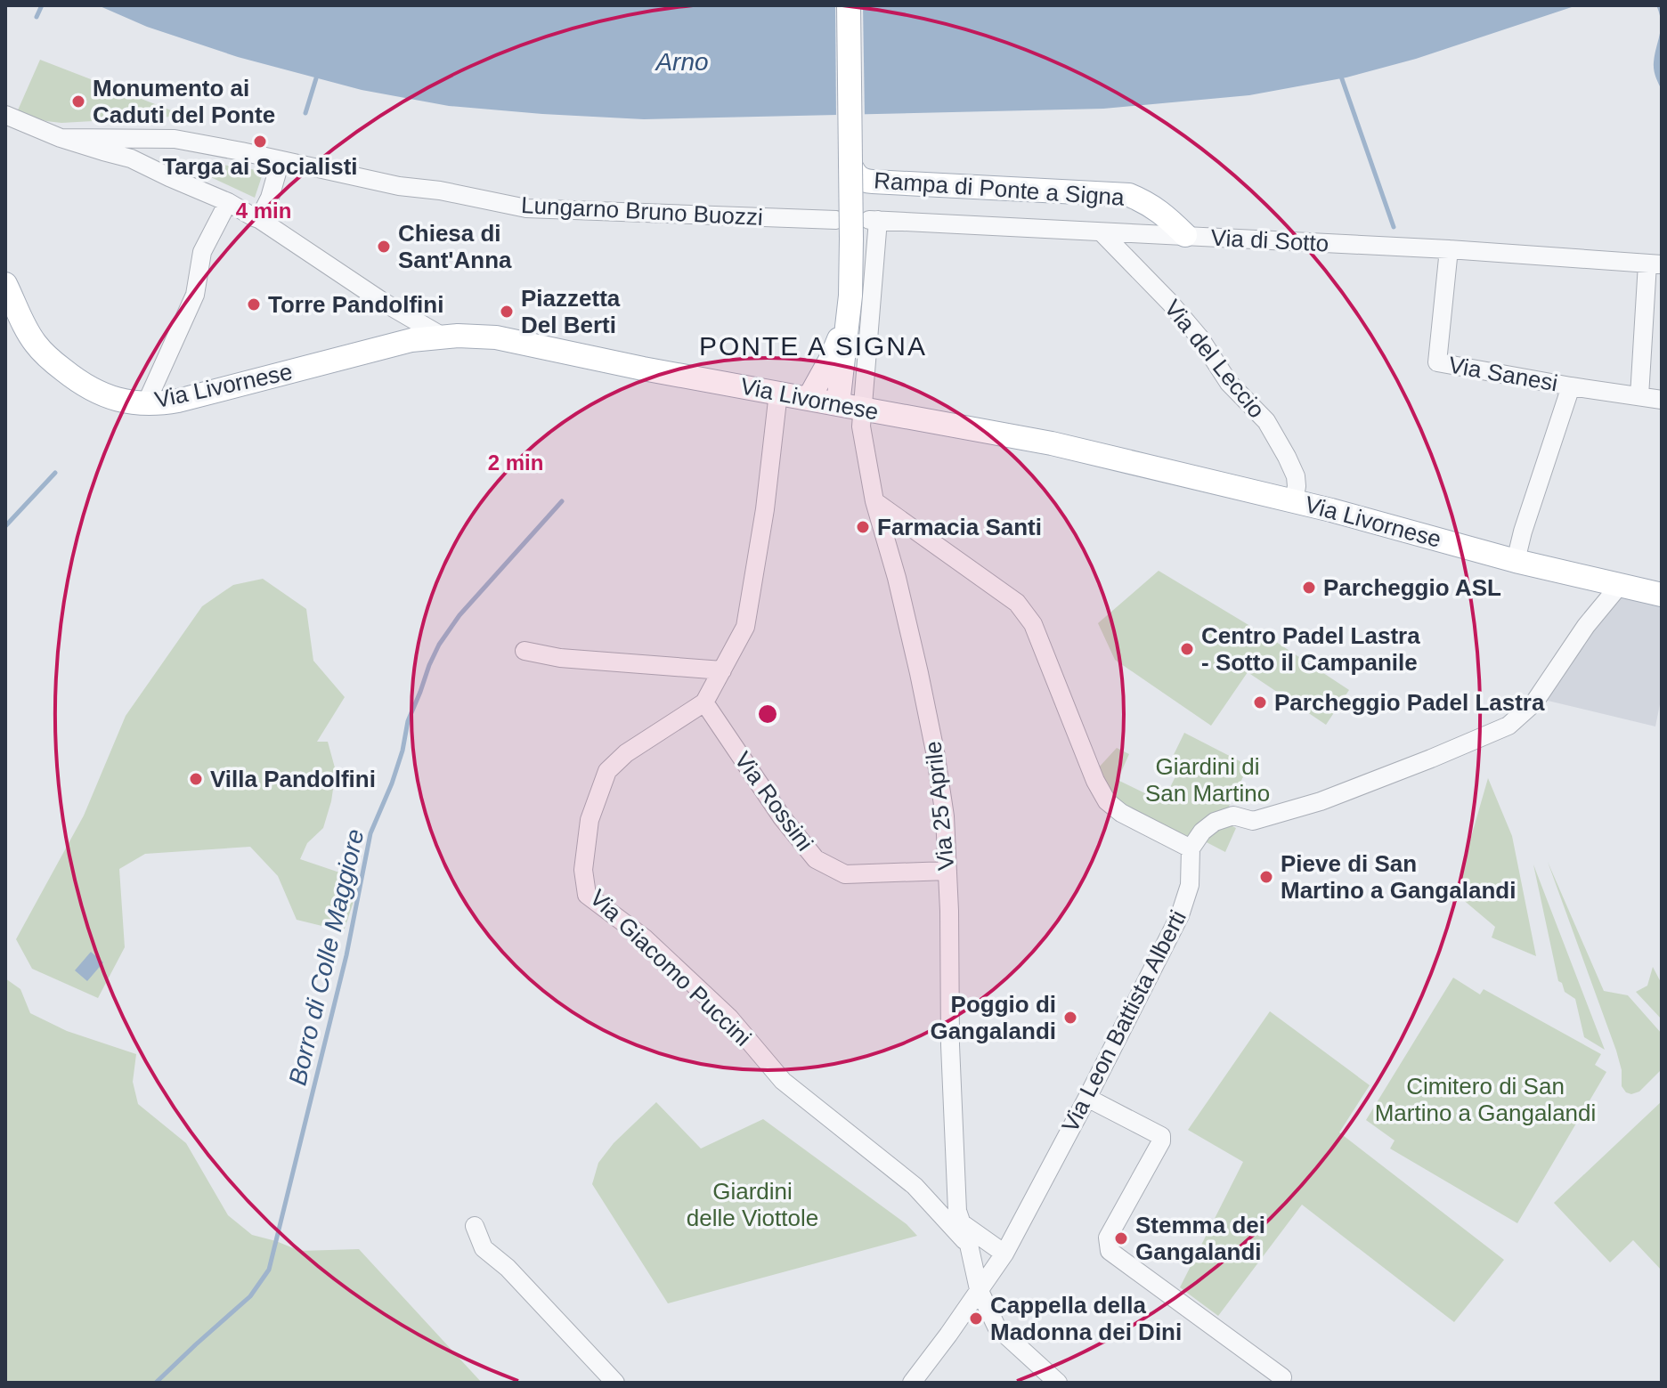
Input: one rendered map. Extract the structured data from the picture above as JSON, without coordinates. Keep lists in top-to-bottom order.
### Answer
{
  "streets": {
    "main road": ["Rampa di Ponte a Signa", "Via Livornese"],
    "street": [
      "Lungarno Bruno Buozzi",
      "Via di Sotto",
      "Via del Leccio",
      "Via Sanesi",
      "Via Rossini",
      "Via 25 Aprile",
      "Via Giacomo Puccini",
      "Via Leon Battista Alberti"
    ]
  },
  "crossings": [
    ["Rampa di Ponte a Signa", "Via di Sotto"],
    ["Via di Sotto", "Via del Leccio"],
    ["Via di Sotto", "Via Sanesi"],
    ["Via di Sotto", "Via 25 Aprile"],
    ["Via del Leccio", "Via Livornese"],
    ["Via Livornese", "Via 25 Aprile"],
    ["Via Livornese", "Via Giacomo Puccini"],
    ["Via Rossini", "Via 25 Aprile"],
    ["Via Rossini", "Via Giacomo Puccini"],
    ["Via 25 Aprile", "Via Giacomo Puccini"],
    ["Via 25 Aprile", "Via Leon Battista Alberti"]
  ],
  "districts": ["PONTE A SIGNA"],
  "water": ["Arno", "Borro di Colle Maggiore"],
  "parks": ["Giardini di San Martino", "Cimitero di San Martino a Gangalandi", "Giardini delle Viottole"],
  "places": [
    "Monumento ai Caduti del Ponte",
    "Targa ai Socialisti",
    "Chiesa di Sant'Anna",
    "Torre Pandolfini",
    "Piazzetta Del Berti",
    "Farmacia Santi",
    "Parcheggio ASL",
    "Centro Padel Lastra - Sotto il Campanile",
    "Parcheggio Padel Lastra",
    "Villa Pandolfini",
    "Pieve di San Martino a Gangalandi",
    "Poggio di Gangalandi",
    "Stemma dei Gangalandi",
    "Cappella della Madonna dei Dini"
  ],
  "rings": ["4 min", "2 min"]
}
